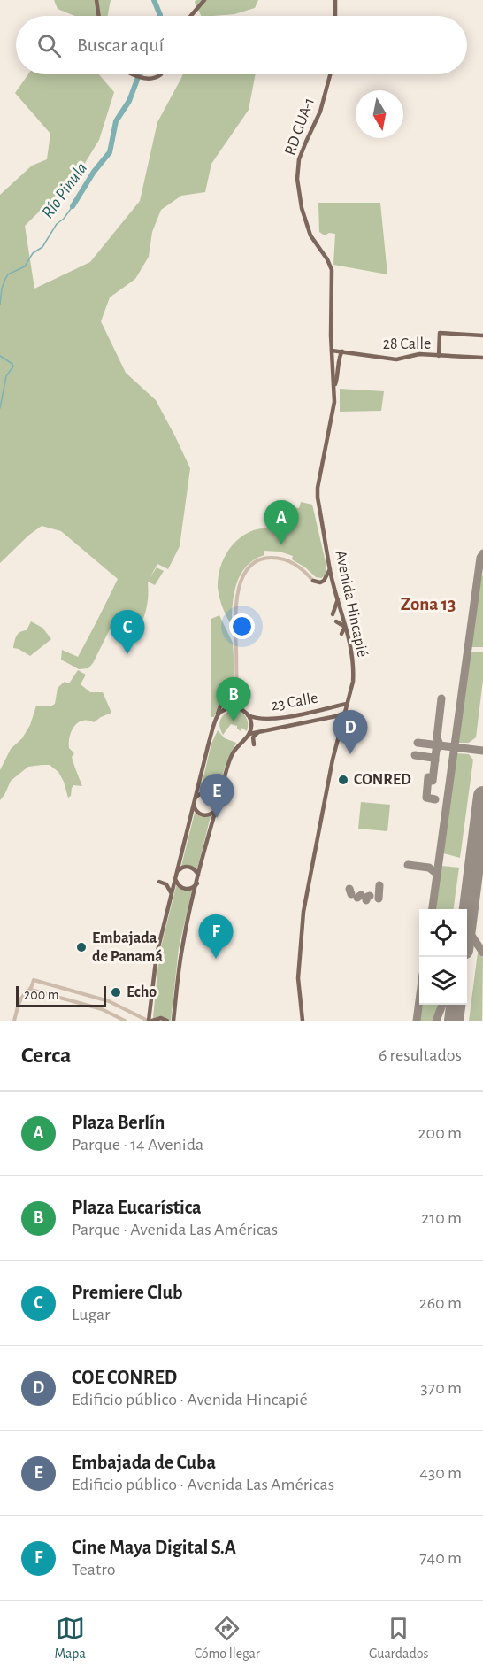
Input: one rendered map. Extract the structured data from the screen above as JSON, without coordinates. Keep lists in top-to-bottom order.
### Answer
{
  "streets": {
    "main road": [
      "RD GUA-1",
      "28 Calle",
      "Avenida Hincapié",
      "23 Calle"
    ]
  },
  "crossings": [
    ["RD GUA-1", "Avenida Hincapié"],
    ["28 Calle", "Avenida Hincapié"],
    ["Avenida Hincapié", "23 Calle"]
  ],
  "districts": ["Zona 13"],
  "water": ["Río Pinula"],
  "places": ["CONRED", "Embajada de Panamá", "Echo"],
  "scale_bar": "200 m",
  "north": "bottom",
  "page": {
    "search": "Buscar aquí",
    "pins": [
      "A",
      "C",
      "B",
      "D",
      "E",
      "F"
    ],
    "scale": "200 m",
    "heading": ["Cerca", "6 resultados"],
    "list": [
      {
        "mark": "A",
        "name": "Plaza Berlín",
        "note": "Parque · 14 Avenida",
        "value": "200 m"
      },
      {
        "mark": "B",
        "name": "Plaza Eucarística",
        "note": "Parque · Avenida Las Américas",
        "value": "210 m"
      },
      {
        "mark": "C",
        "name": "Premiere Club",
        "note": "Lugar",
        "value": "260 m"
      },
      {
        "mark": "D",
        "name": "COE CONRED",
        "note": "Edificio público · Avenida Hincapié",
        "value": "370 m"
      },
      {
        "mark": "E",
        "name": "Embajada de Cuba",
        "note": "Edificio público · Avenida Las Américas",
        "value": "430 m"
      },
      {
        "mark": "F",
        "name": "Cine Maya Digital S.A",
        "note": "Teatro",
        "value": "740 m"
      }
    ],
    "nav": ["Mapa", "Cómo llegar", "Guardados"]
  }
}
